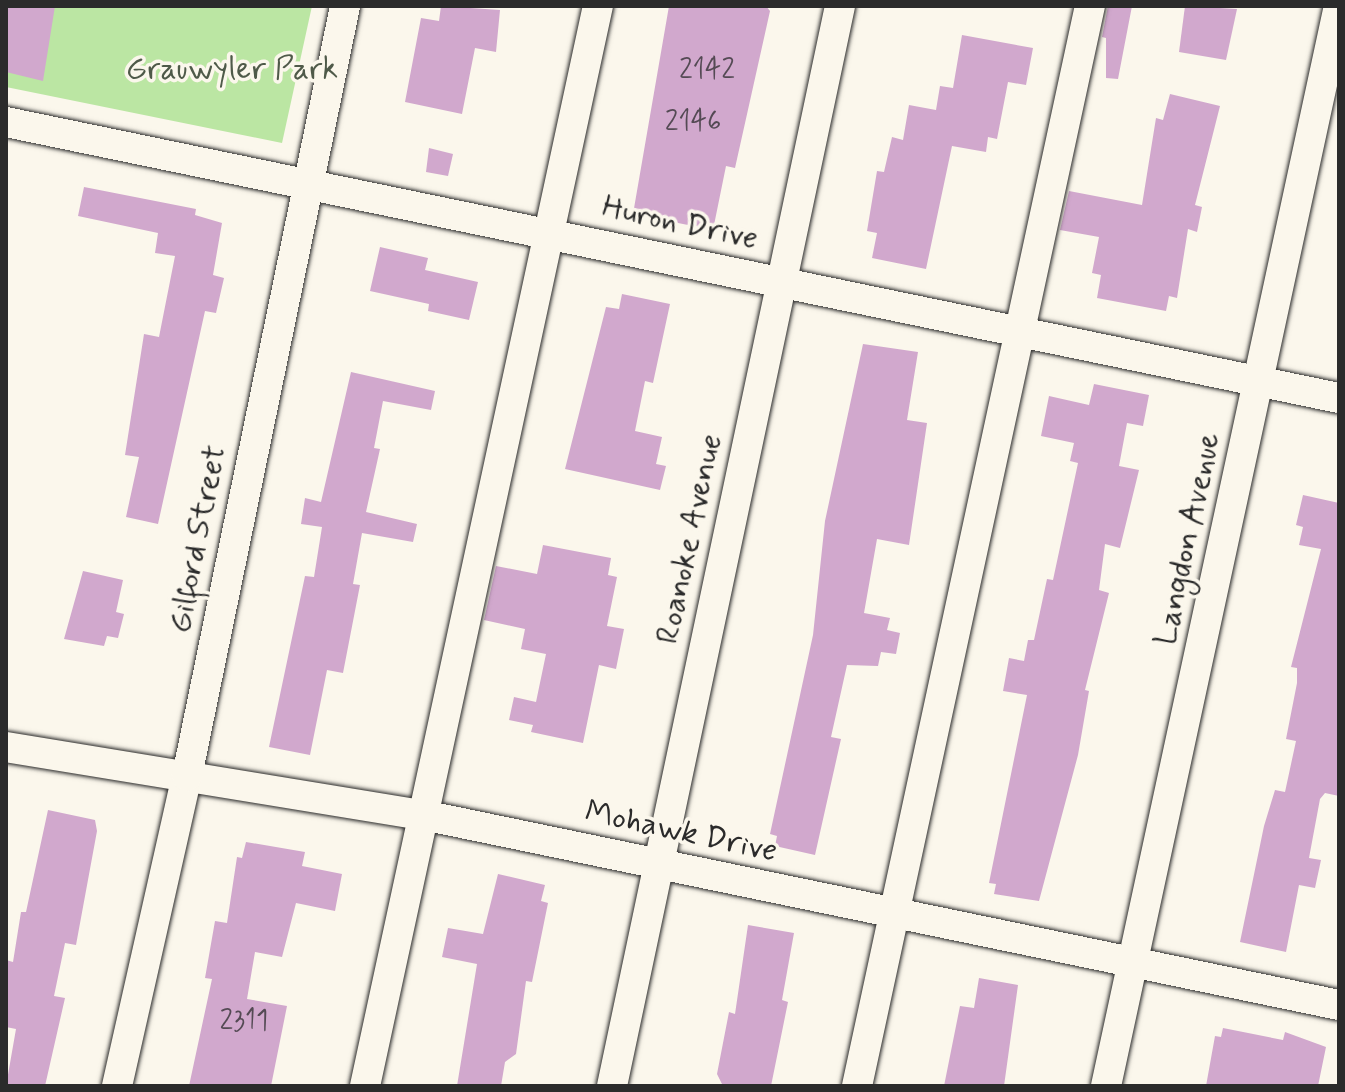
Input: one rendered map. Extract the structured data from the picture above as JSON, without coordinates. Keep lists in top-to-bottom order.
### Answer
{
  "streets": {
    "street": [
      "Huron Drive",
      "Gilford Street",
      "Roanoke Avenue",
      "Langdon Avenue",
      "Mohawk Drive"
    ]
  },
  "crossings": [
    ["Huron Drive", "Gilford Street"],
    ["Huron Drive", "Roanoke Avenue"],
    ["Huron Drive", "Langdon Avenue"],
    ["Gilford Street", "Mohawk Drive"],
    ["Roanoke Avenue", "Mohawk Drive"],
    ["Langdon Avenue", "Mohawk Drive"]
  ],
  "parks": ["Grauwyler Park"],
  "house_numbers": ["2142", "2146", "2311"]
}
